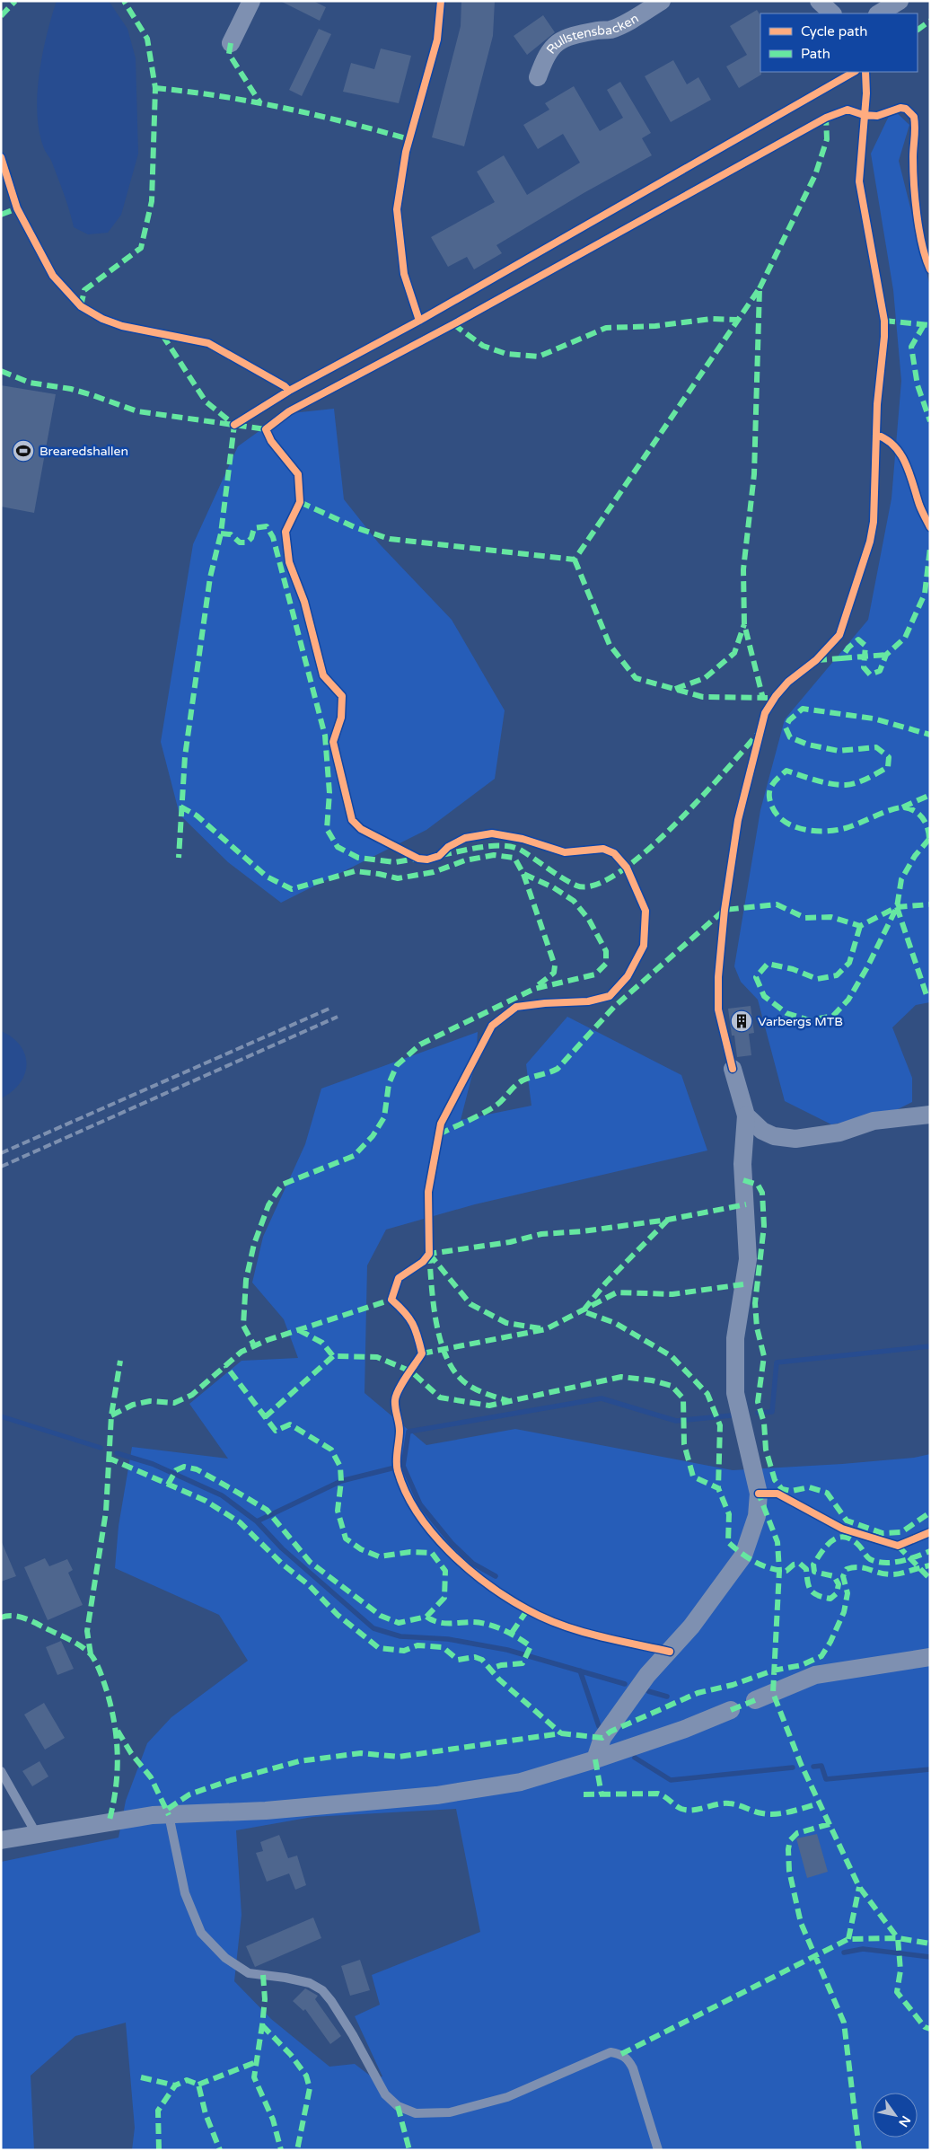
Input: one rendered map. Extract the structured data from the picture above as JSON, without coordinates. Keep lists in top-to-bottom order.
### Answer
{
  "streets": {
    "street": ["Rullstensbacken"]
  },
  "places": {
    "sports": ["Brearedshallen"],
    "building": ["Varbergs MTB"]
  },
  "legend": ["Cycle path", "Path"],
  "north": "bottom right"
}
